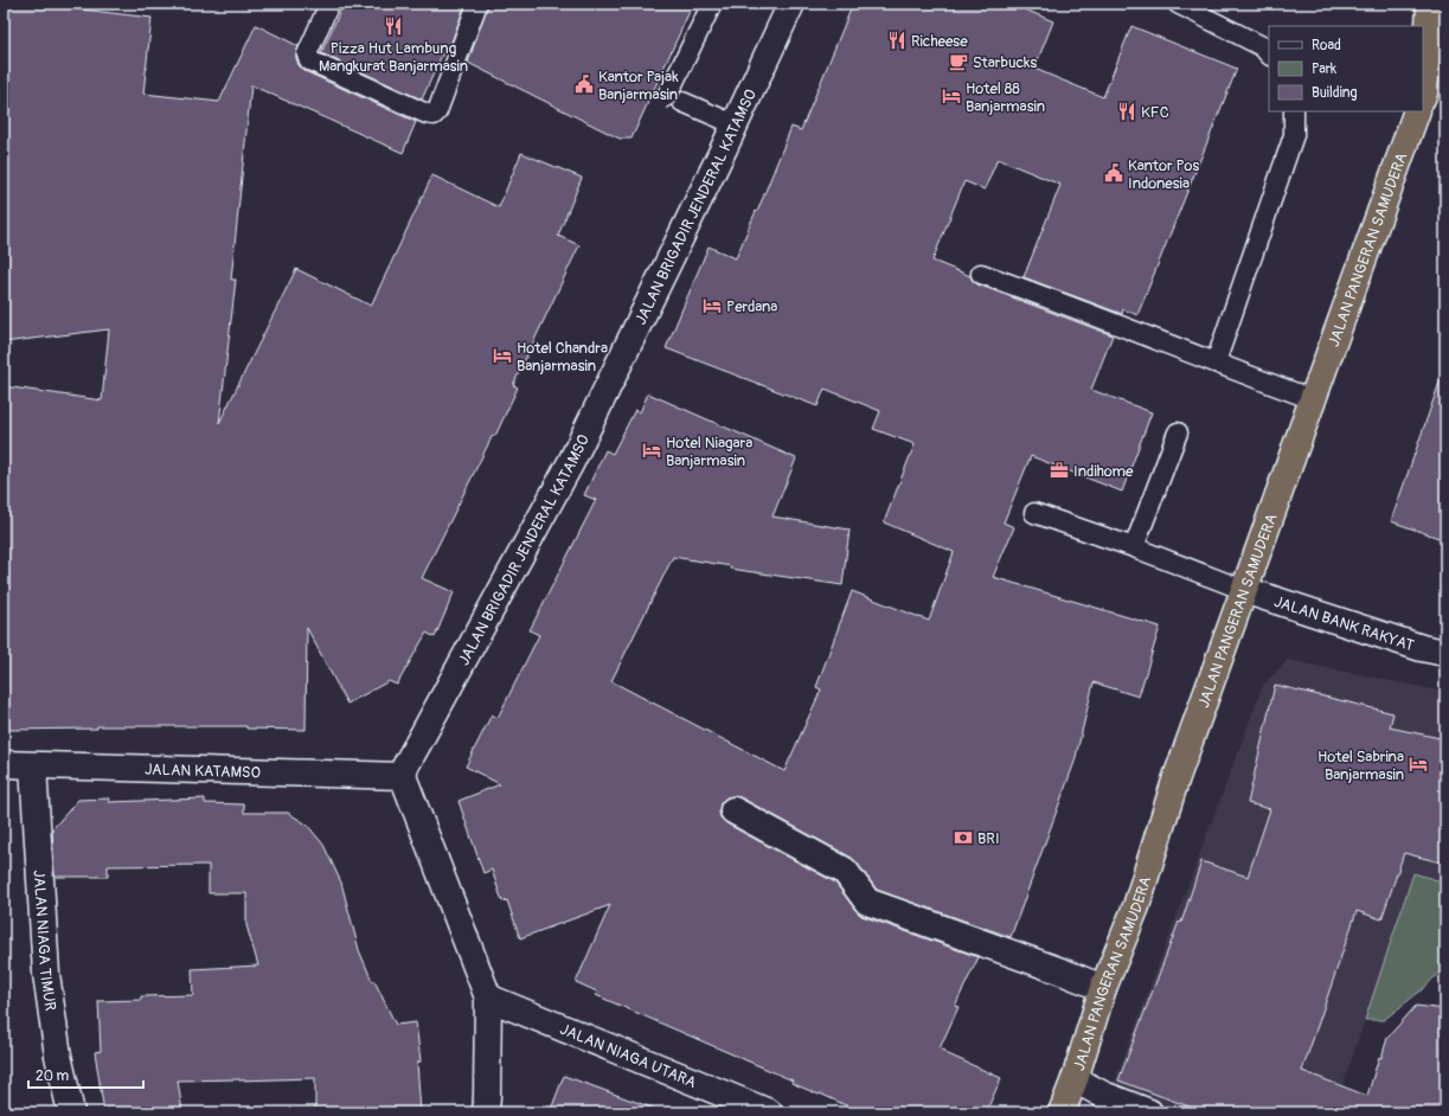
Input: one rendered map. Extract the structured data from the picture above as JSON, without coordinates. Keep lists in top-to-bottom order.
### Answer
{
  "streets": {
    "highway": ["JALAN PANGERAN SAMUDERA"],
    "street": [
      "JALAN BRIGADIR JENDERAL KATAMSO",
      "JALAN BANK RAKYAT",
      "JALAN KATAMSO",
      "JALAN NIAGA TIMUR",
      "JALAN NIAGA UTARA"
    ]
  },
  "crossings": [
    ["JALAN BRIGADIR JENDERAL KATAMSO", "JALAN KATAMSO"],
    ["JALAN PANGERAN SAMUDERA", "JALAN BANK RAKYAT"],
    ["JALAN KATAMSO", "JALAN NIAGA TIMUR"]
  ],
  "places": {
    "restaurant": ["Pizza Hut Lambung Mangkurat Banjarmasin", "Richeese", "KFC"],
    "cafe": ["Starbucks"],
    "public building": ["Kantor Pajak Banjarmasin", "Kantor Pos Indonesia"],
    "hotel": [
      "Hotel 88 Banjarmasin",
      "Perdana",
      "Hotel Chandra Banjarmasin",
      "Hotel Niagara Banjarmasin",
      "Hotel Sabrina Banjarmasin"
    ],
    "office": ["Indihome"],
    "bank": ["BRI"]
  },
  "legend": ["Road", "Park", "Building"],
  "scale_bar": "20 m"
}
